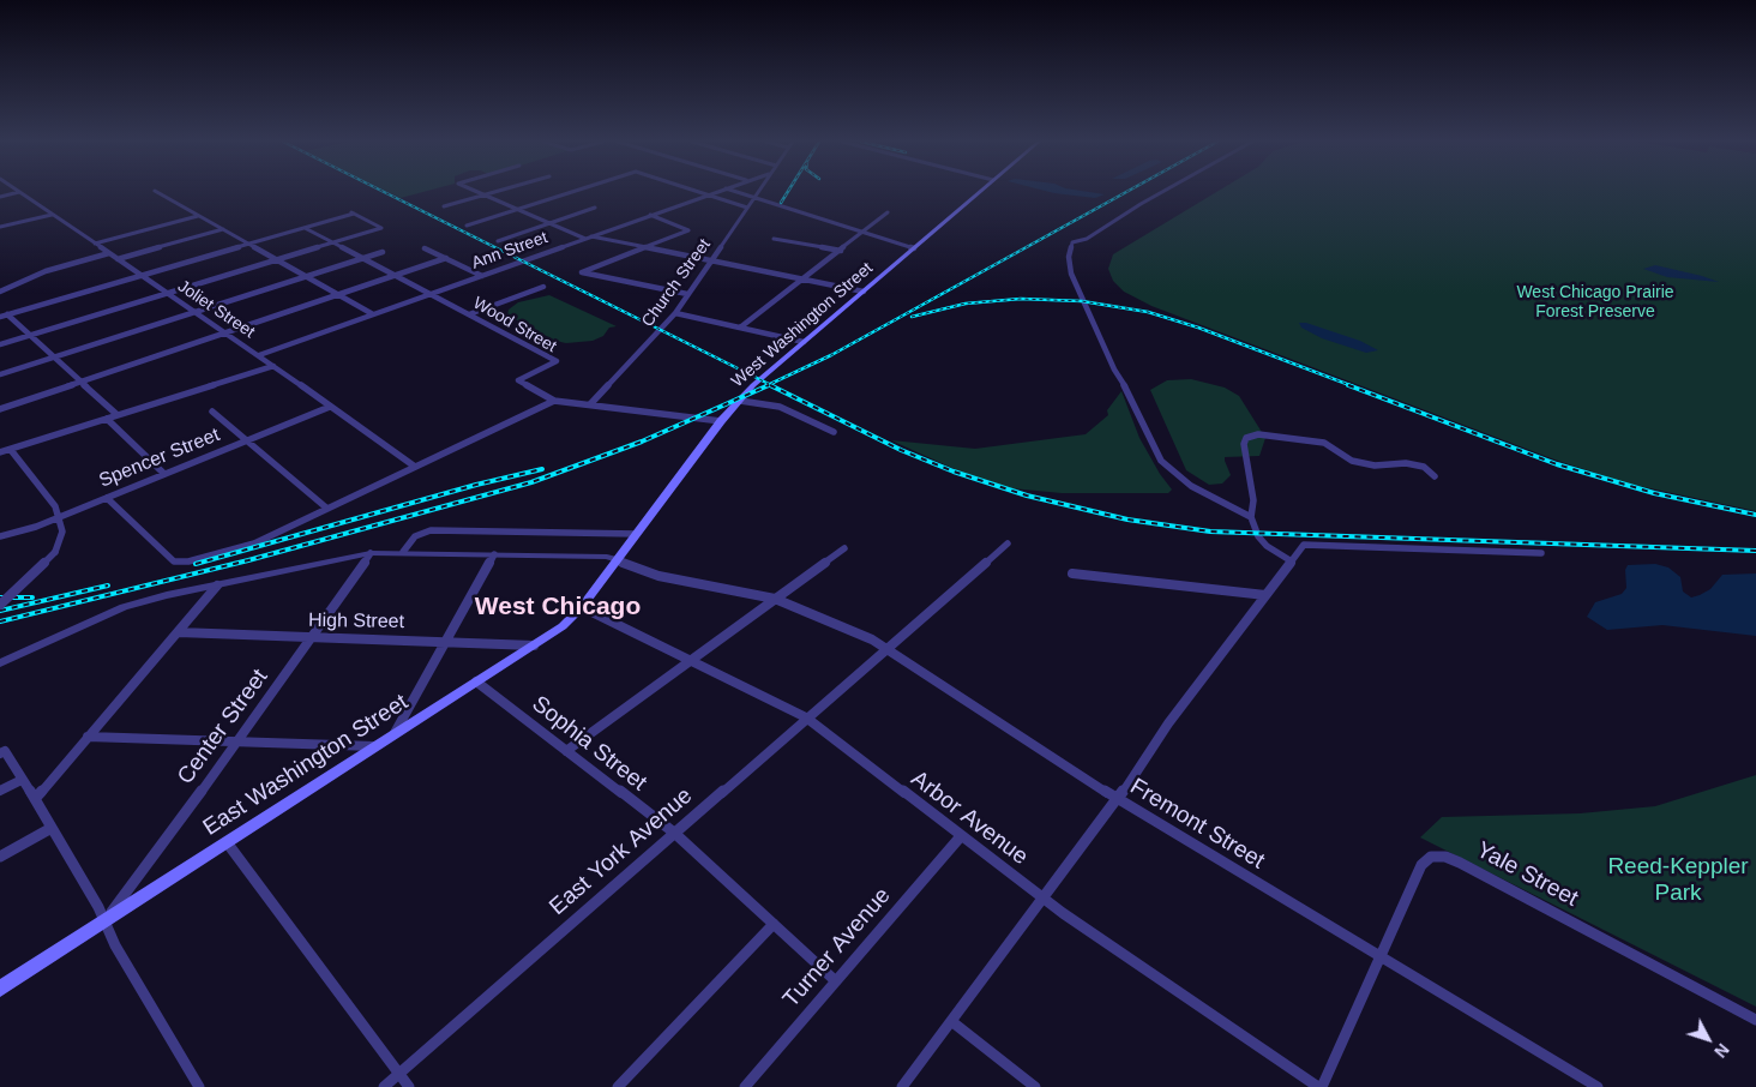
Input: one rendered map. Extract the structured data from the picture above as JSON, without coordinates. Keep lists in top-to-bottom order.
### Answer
{
  "streets": {
    "main road": ["West Washington Street", "East Washington Street"],
    "street": [
      "Ann Street",
      "Church Street",
      "Joliet Street",
      "Wood Street",
      "Spencer Street",
      "High Street",
      "Center Street",
      "Sophia Street",
      "Arbor Avenue",
      "Fremont Street",
      "East York Avenue",
      "Yale Street",
      "Turner Avenue"
    ]
  },
  "crossings": [
    ["Ann Street", "Joliet Street"],
    ["Ann Street", "Wood Street"],
    ["Church Street", "Wood Street"],
    ["Joliet Street", "Spencer Street"],
    ["Wood Street", "West Washington Street"],
    ["West Washington Street", "East Washington Street"],
    ["West Washington Street", "Fremont Street"],
    ["High Street", "Center Street"],
    ["High Street", "East Washington Street"],
    ["Center Street", "East Washington Street"],
    ["Sophia Street", "East Washington Street"],
    ["Sophia Street", "East York Avenue"],
    ["Sophia Street", "Turner Avenue"],
    ["East Washington Street", "Arbor Avenue"],
    ["East Washington Street", "Fremont Street"],
    ["Arbor Avenue", "East York Avenue"],
    ["Arbor Avenue", "Turner Avenue"],
    ["Fremont Street", "East York Avenue"],
    ["Fremont Street", "Yale Street"]
  ],
  "districts": ["West Chicago"],
  "parks": ["West Chicago Prairie Forest Preserve", "Reed-Keppler Park"],
  "north": "bottom right"
}
